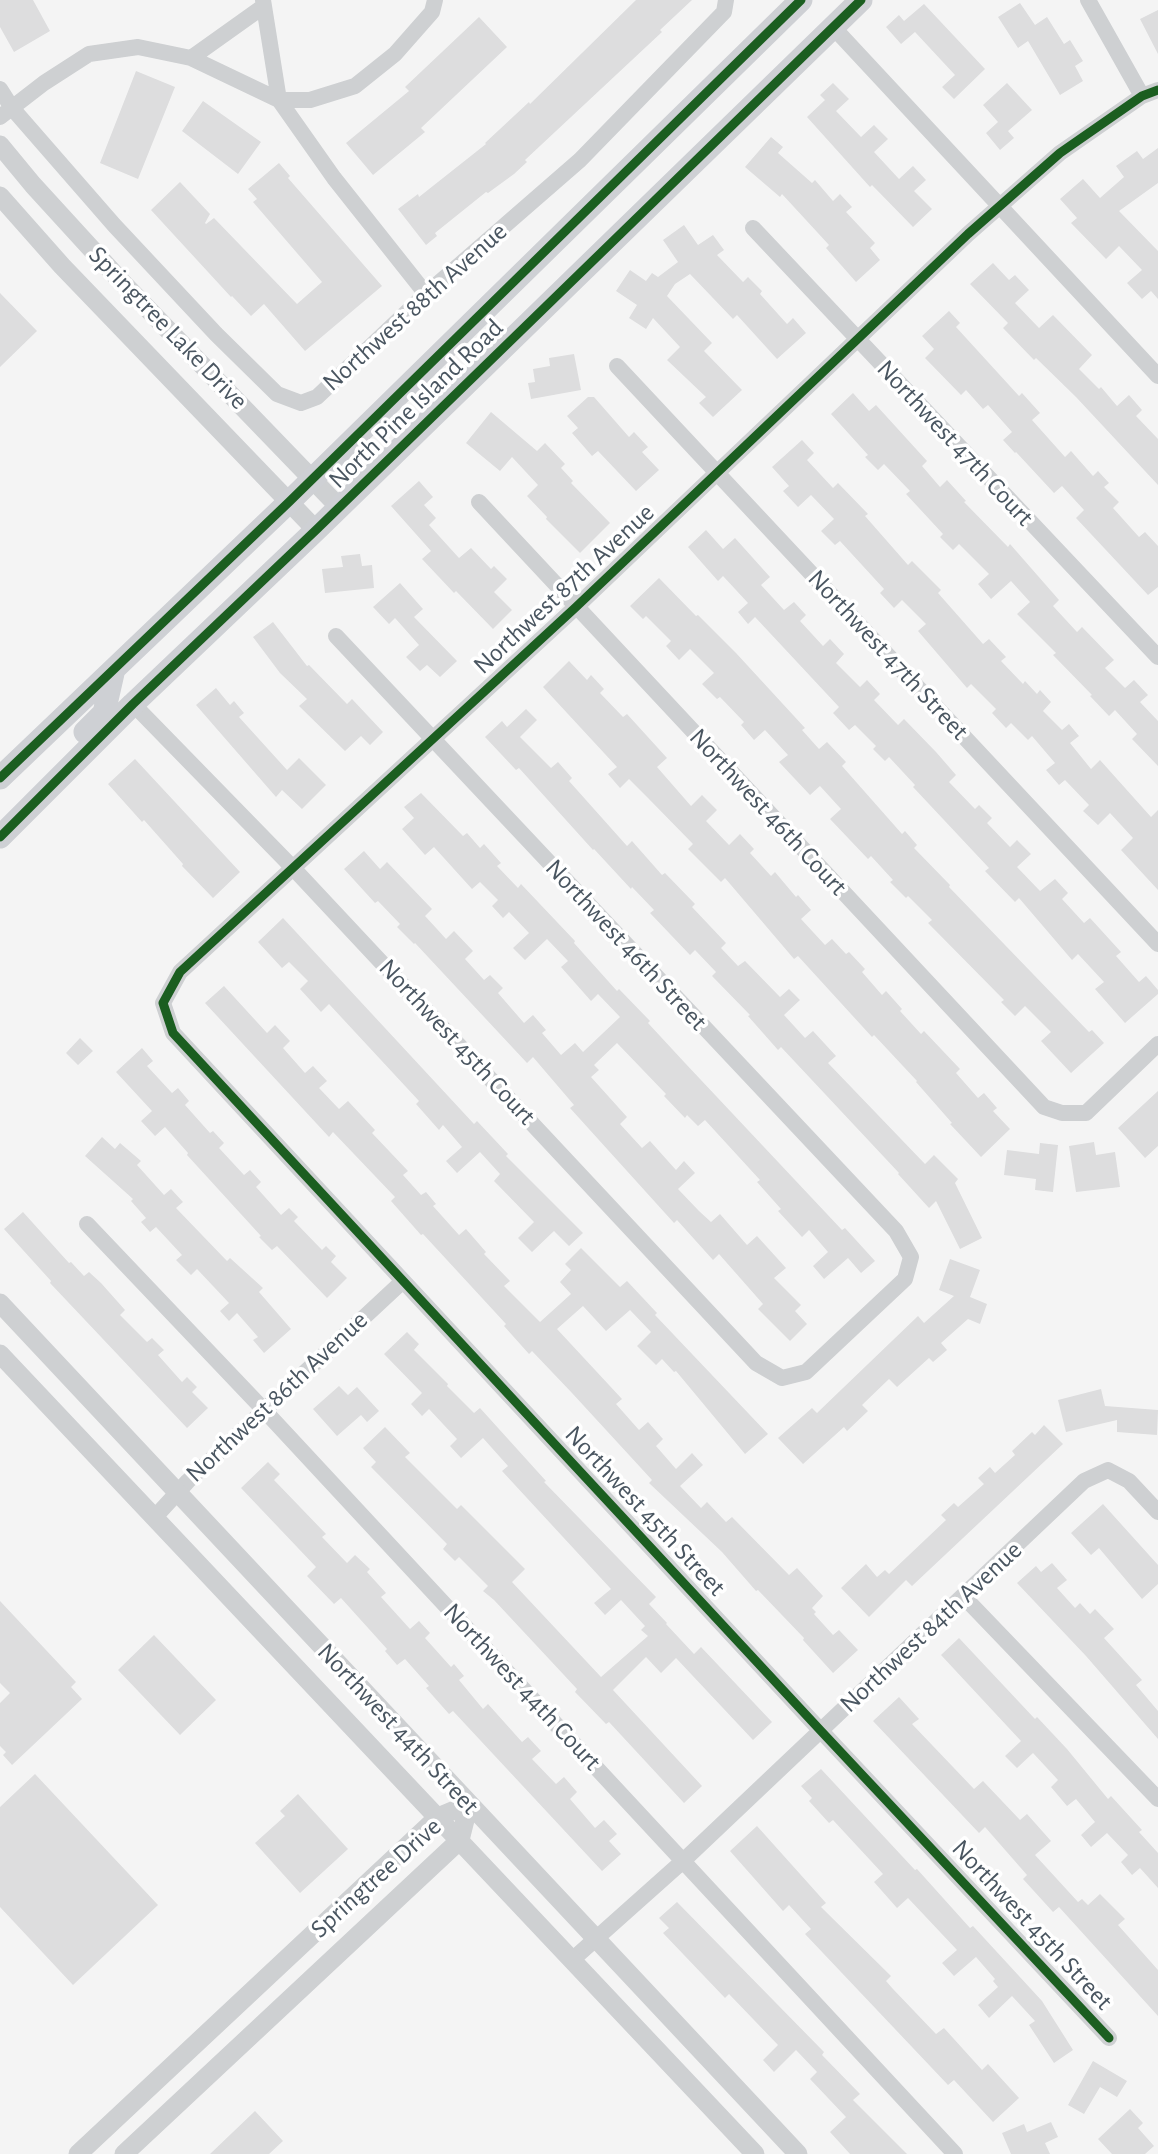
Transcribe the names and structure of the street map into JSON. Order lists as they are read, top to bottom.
{
  "streets": {
    "main road": ["North Pine Island Road"],
    "street": [
      "Northwest 88th Avenue",
      "Springtree Lake Drive",
      "Northwest 47th Court",
      "Northwest 87th Avenue",
      "Northwest 47th Street",
      "Northwest 46th Court",
      "Northwest 46th Street",
      "Northwest 45th Court",
      "Northwest 86th Avenue",
      "Northwest 45th Street",
      "Northwest 84th Avenue",
      "Northwest 44th Court",
      "Northwest 44th Street",
      "Springtree Drive"
    ]
  },
  "crossings": [
    ["Springtree Lake Drive", "North Pine Island Road"],
    ["North Pine Island Road", "Northwest 45th Court"],
    ["Northwest 47th Court", "Northwest 87th Avenue"],
    ["Northwest 87th Avenue", "Northwest 47th Street"],
    ["Northwest 87th Avenue", "Northwest 46th Court"],
    ["Northwest 87th Avenue", "Northwest 46th Street"],
    ["Northwest 87th Avenue", "Northwest 45th Court"],
    ["Northwest 87th Avenue", "Northwest 45th Street"],
    ["Northwest 46th Street", "Northwest 45th Court"],
    ["Northwest 86th Avenue", "Northwest 45th Street"],
    ["Northwest 86th Avenue", "Northwest 44th Court"],
    ["Northwest 86th Avenue", "Northwest 44th Street"],
    ["Northwest 45th Street", "Northwest 84th Avenue"],
    ["Northwest 84th Avenue", "Northwest 44th Court"],
    ["Northwest 84th Avenue", "Northwest 44th Street"],
    ["Northwest 44th Street", "Springtree Drive"]
  ]
}
